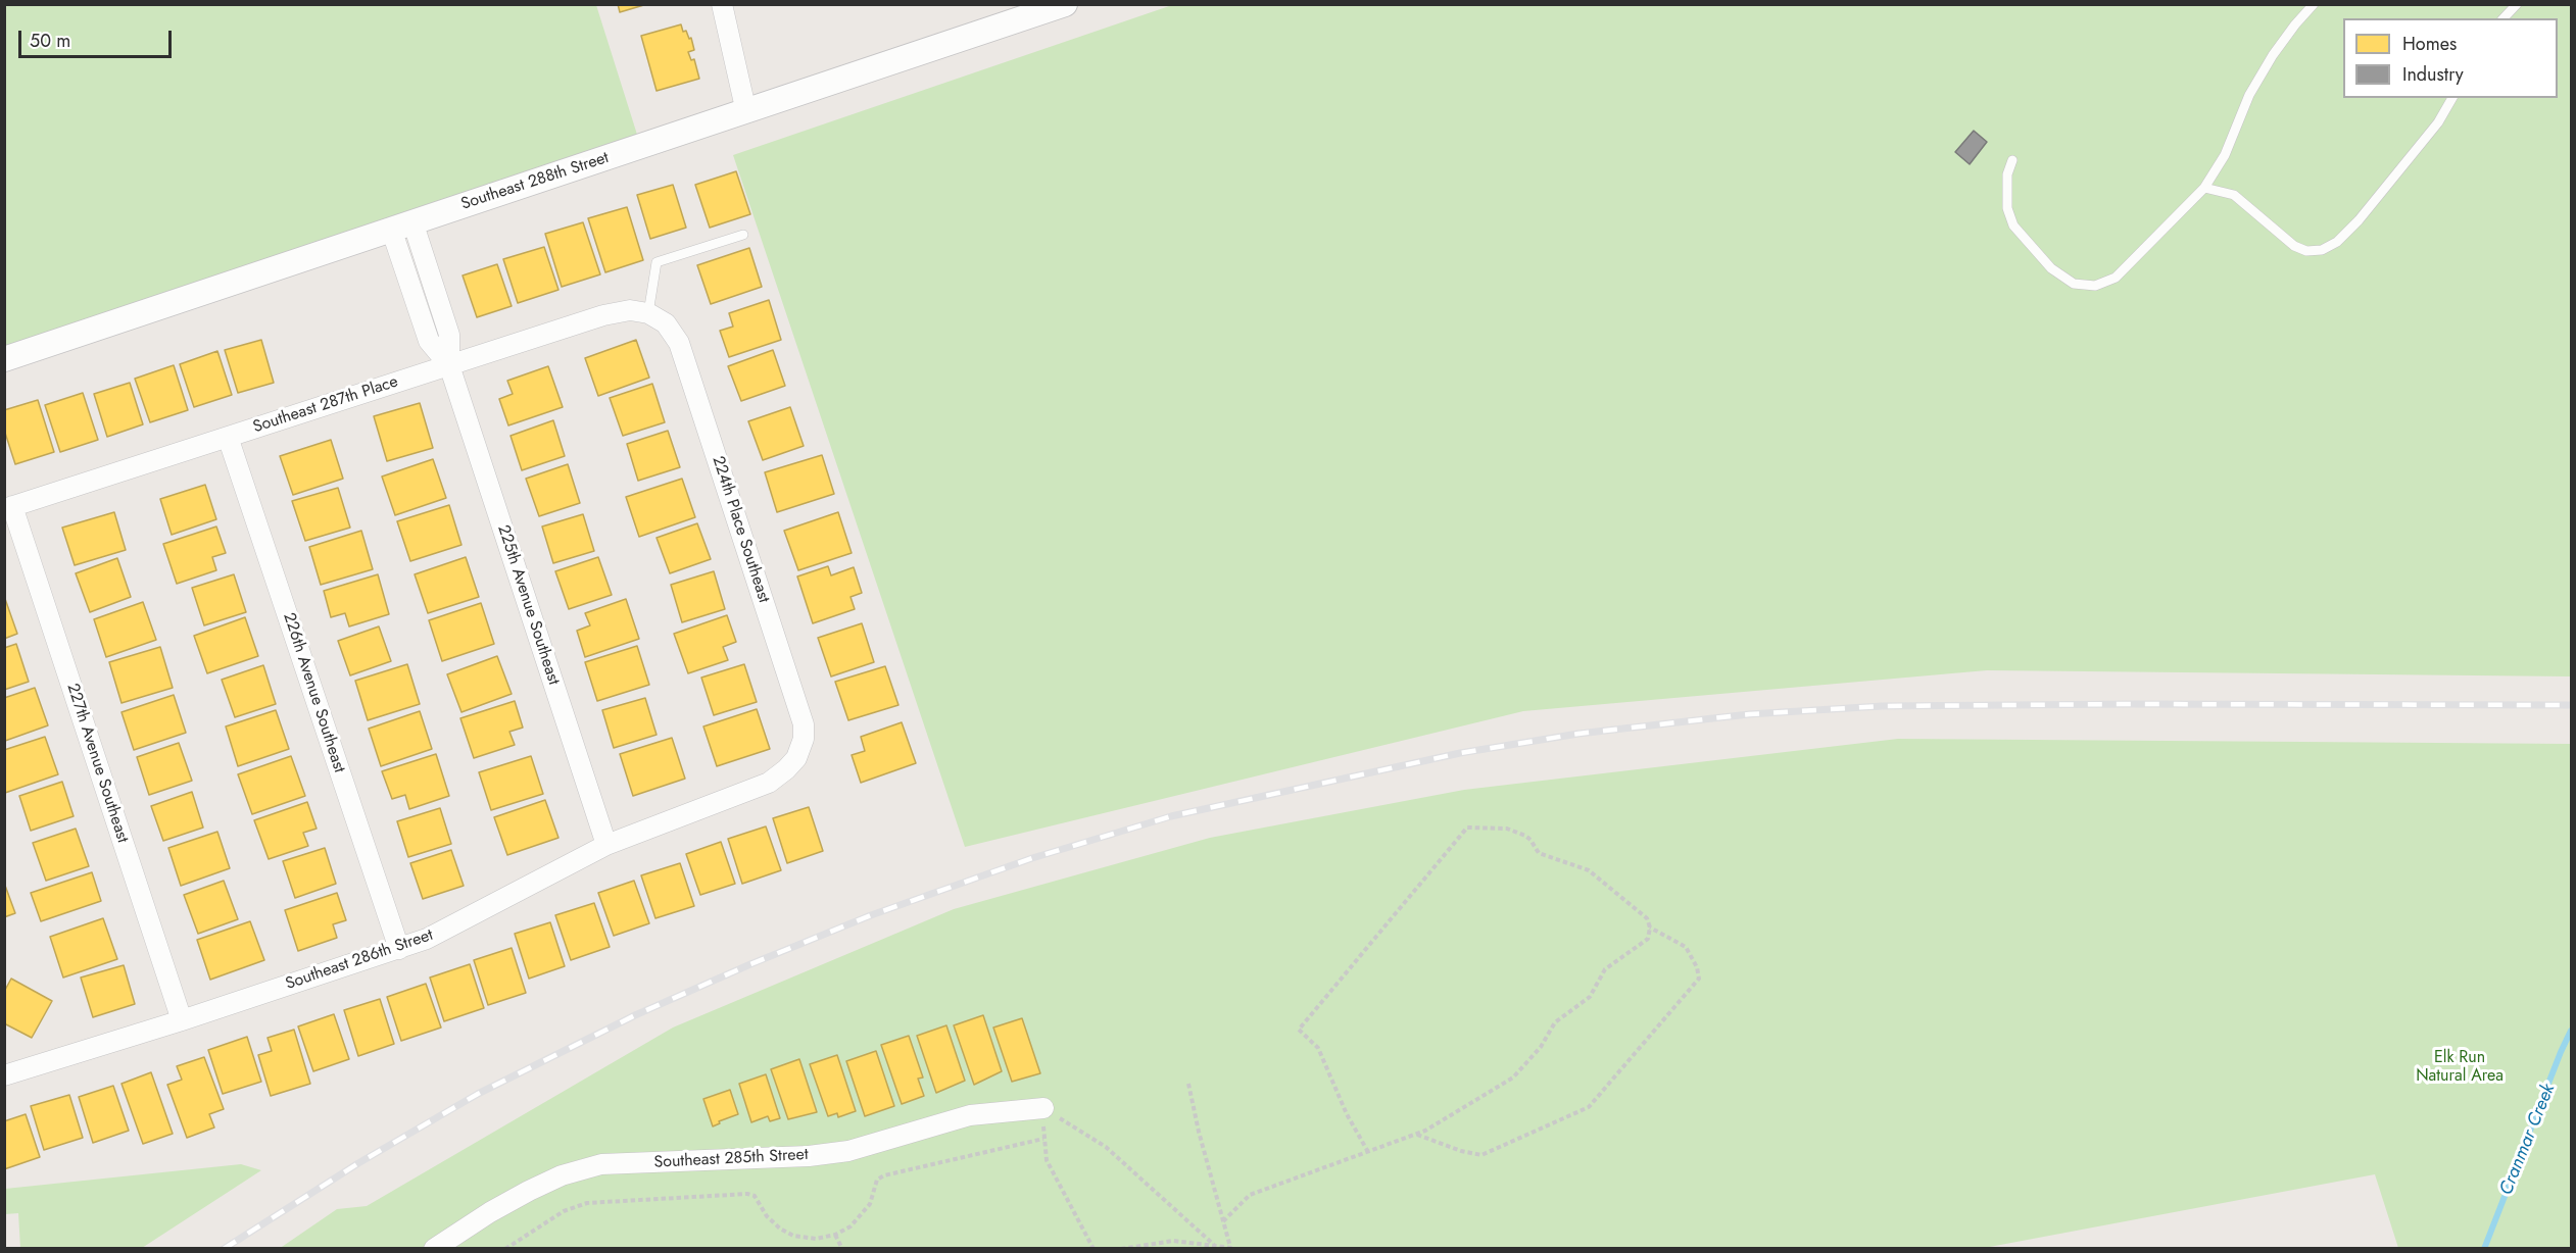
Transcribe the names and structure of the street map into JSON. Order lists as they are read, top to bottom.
{
  "streets": {
    "street": [
      "Southeast 288th Street",
      "Southeast 287th Place",
      "224th Place Southeast",
      "225th Avenue Southeast",
      "226th Avenue Southeast",
      "227th Avenue Southeast",
      "Southeast 286th Street",
      "Southeast 285th Street"
    ]
  },
  "crossings": [
    ["Southeast 288th Street", "225th Avenue Southeast"],
    ["Southeast 287th Place", "224th Place Southeast"],
    ["Southeast 287th Place", "225th Avenue Southeast"],
    ["Southeast 287th Place", "226th Avenue Southeast"],
    ["Southeast 287th Place", "227th Avenue Southeast"],
    ["224th Place Southeast", "Southeast 286th Street"],
    ["225th Avenue Southeast", "Southeast 286th Street"],
    ["226th Avenue Southeast", "Southeast 286th Street"],
    ["227th Avenue Southeast", "Southeast 286th Street"]
  ],
  "water": ["Cranmar Creek"],
  "parks": ["Elk Run Natural Area"],
  "legend": ["Homes", "Industry"],
  "scale_bar": "50 m"
}
